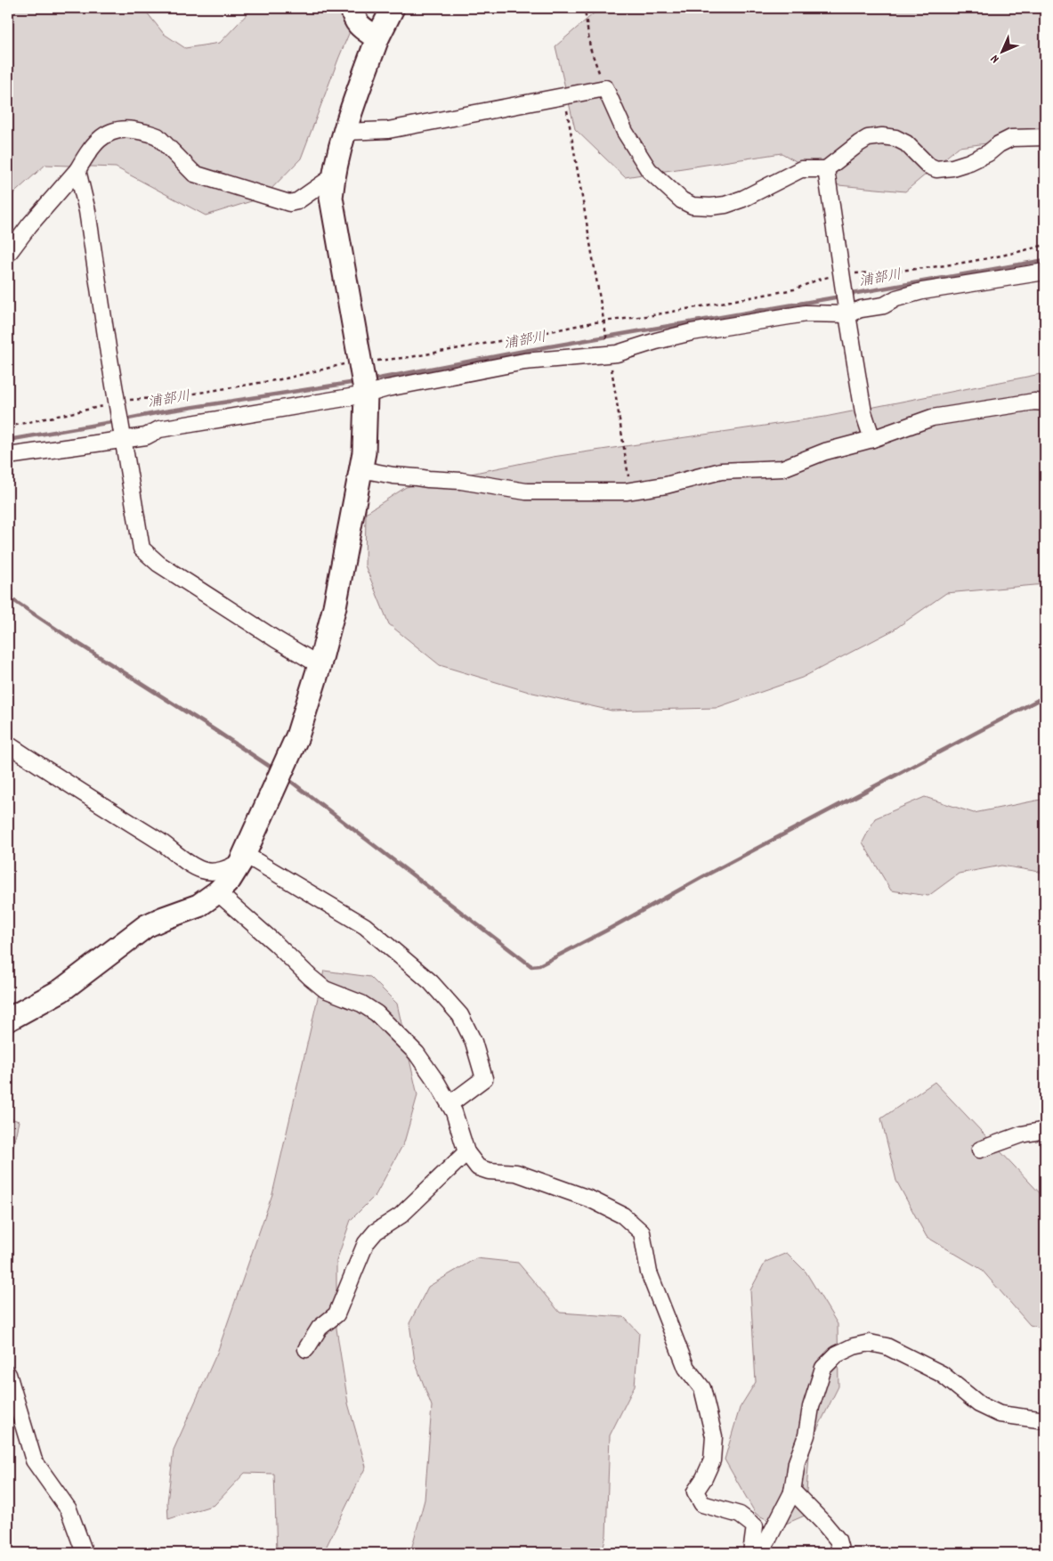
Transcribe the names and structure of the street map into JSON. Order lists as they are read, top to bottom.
{
  "water": ["浦部川"],
  "north": "bottom left"
}
